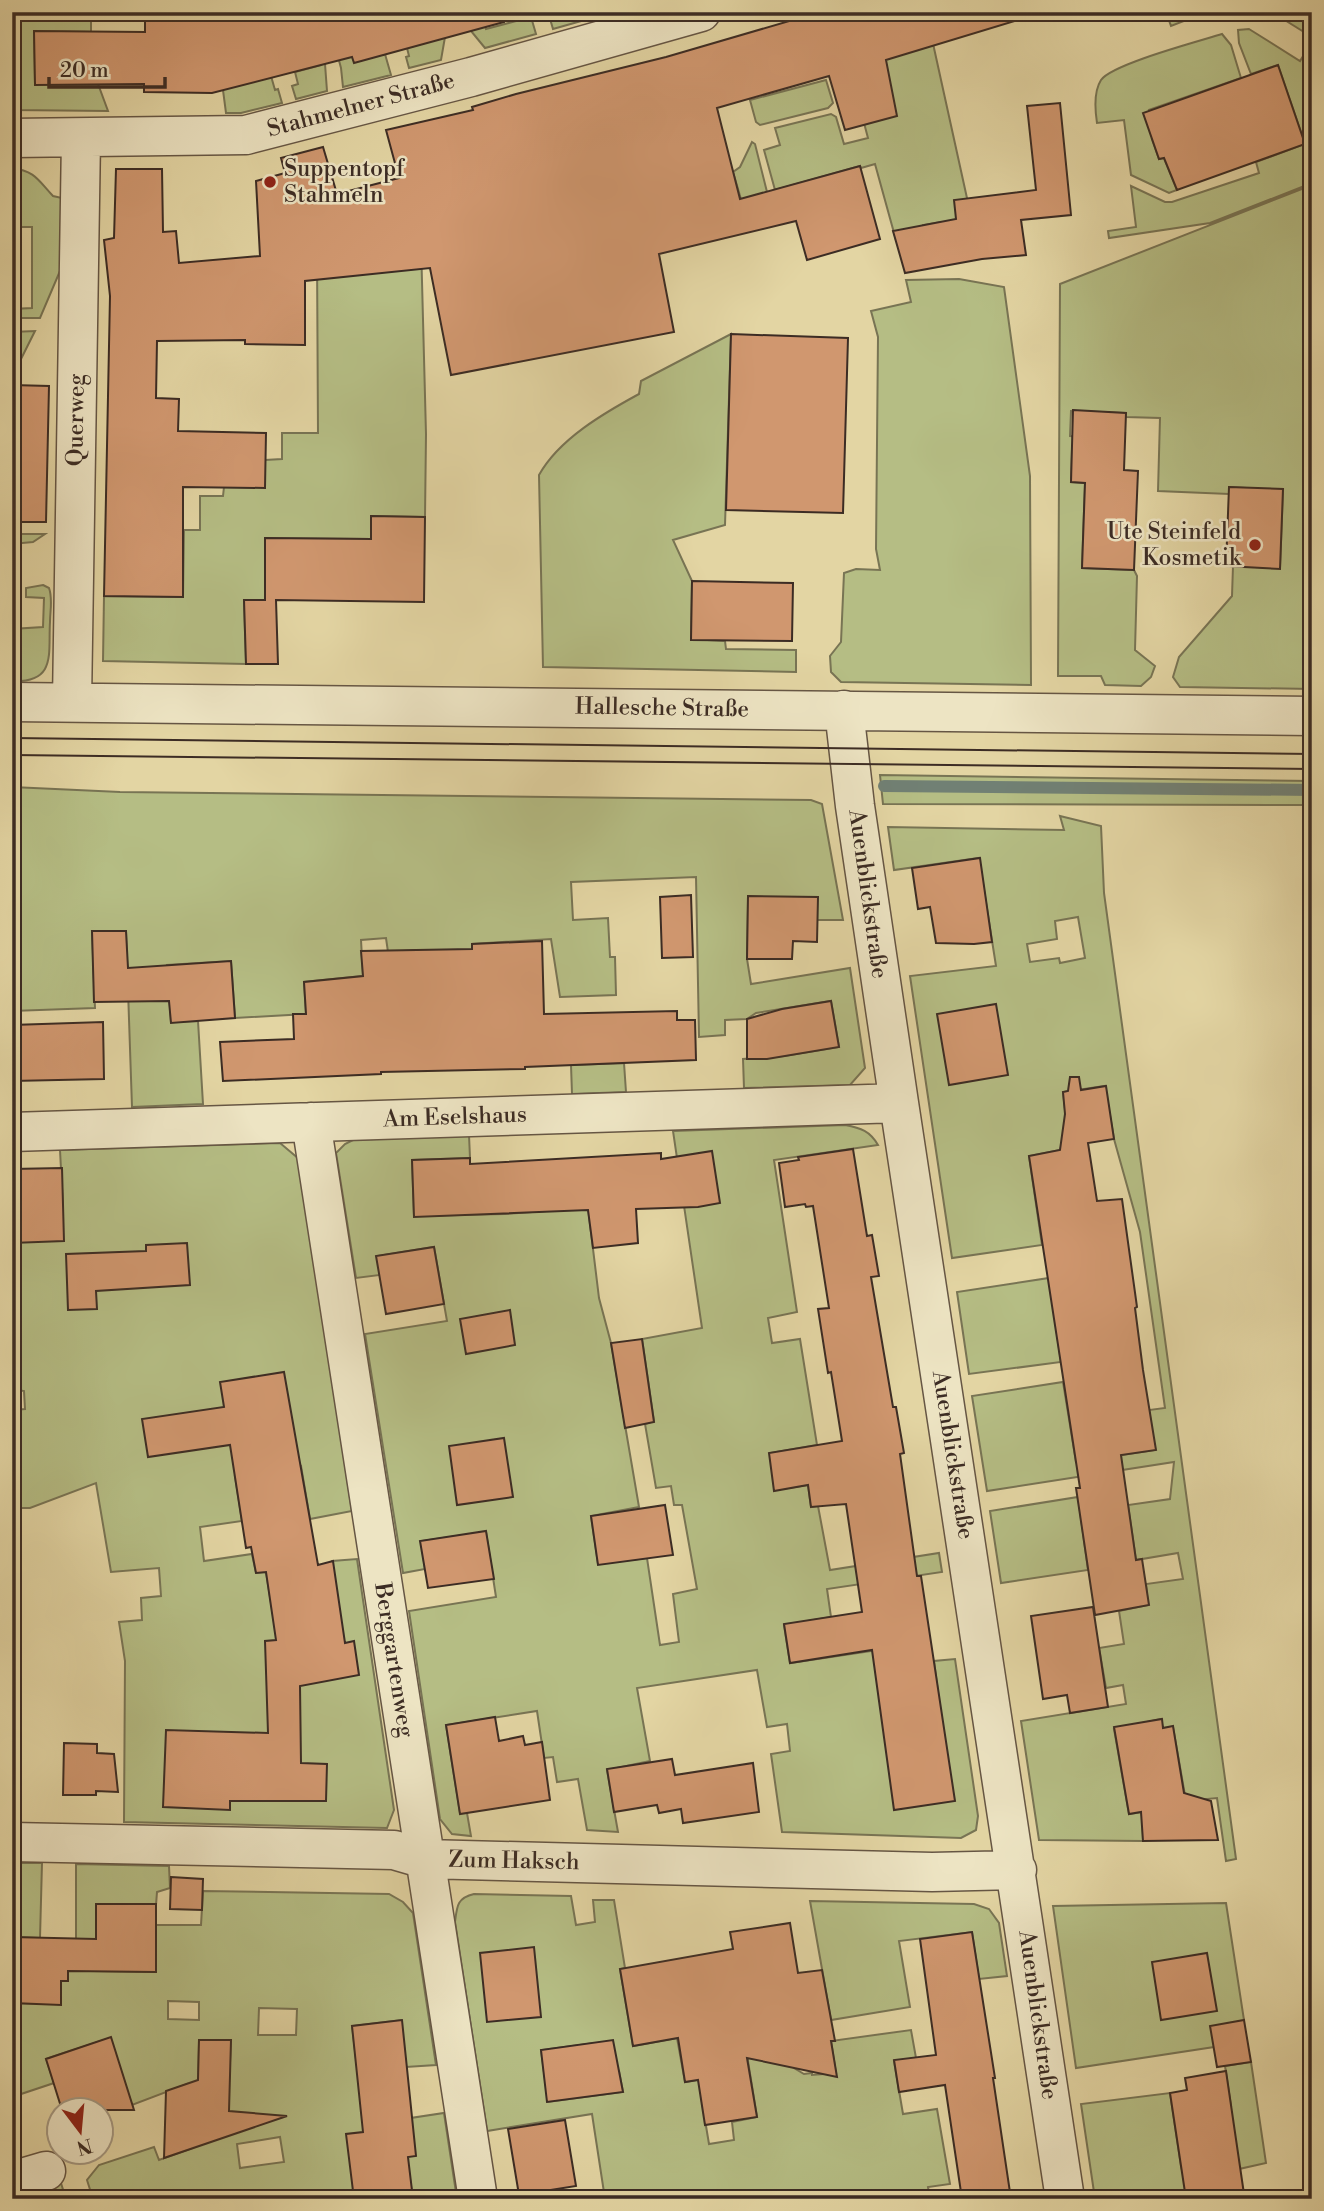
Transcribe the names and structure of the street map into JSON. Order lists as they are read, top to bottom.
{
  "streets": {
    "street": [
      "Stahmelner Straße",
      "Querweg",
      "Hallesche Straße",
      "Auenblickstraße",
      "Am Eselshaus",
      "Berggartenweg",
      "Zum Haksch"
    ]
  },
  "crossings": [
    ["Stahmelner Straße", "Querweg"],
    ["Querweg", "Hallesche Straße"],
    ["Hallesche Straße", "Auenblickstraße"],
    ["Auenblickstraße", "Am Eselshaus"],
    ["Auenblickstraße", "Zum Haksch"],
    ["Am Eselshaus", "Berggartenweg"],
    ["Berggartenweg", "Zum Haksch"]
  ],
  "places": ["Suppentopf Stahmeln", "Ute Steinfeld Kosmetik"],
  "scale_bar": "20 m",
  "north": "bottom"
}
